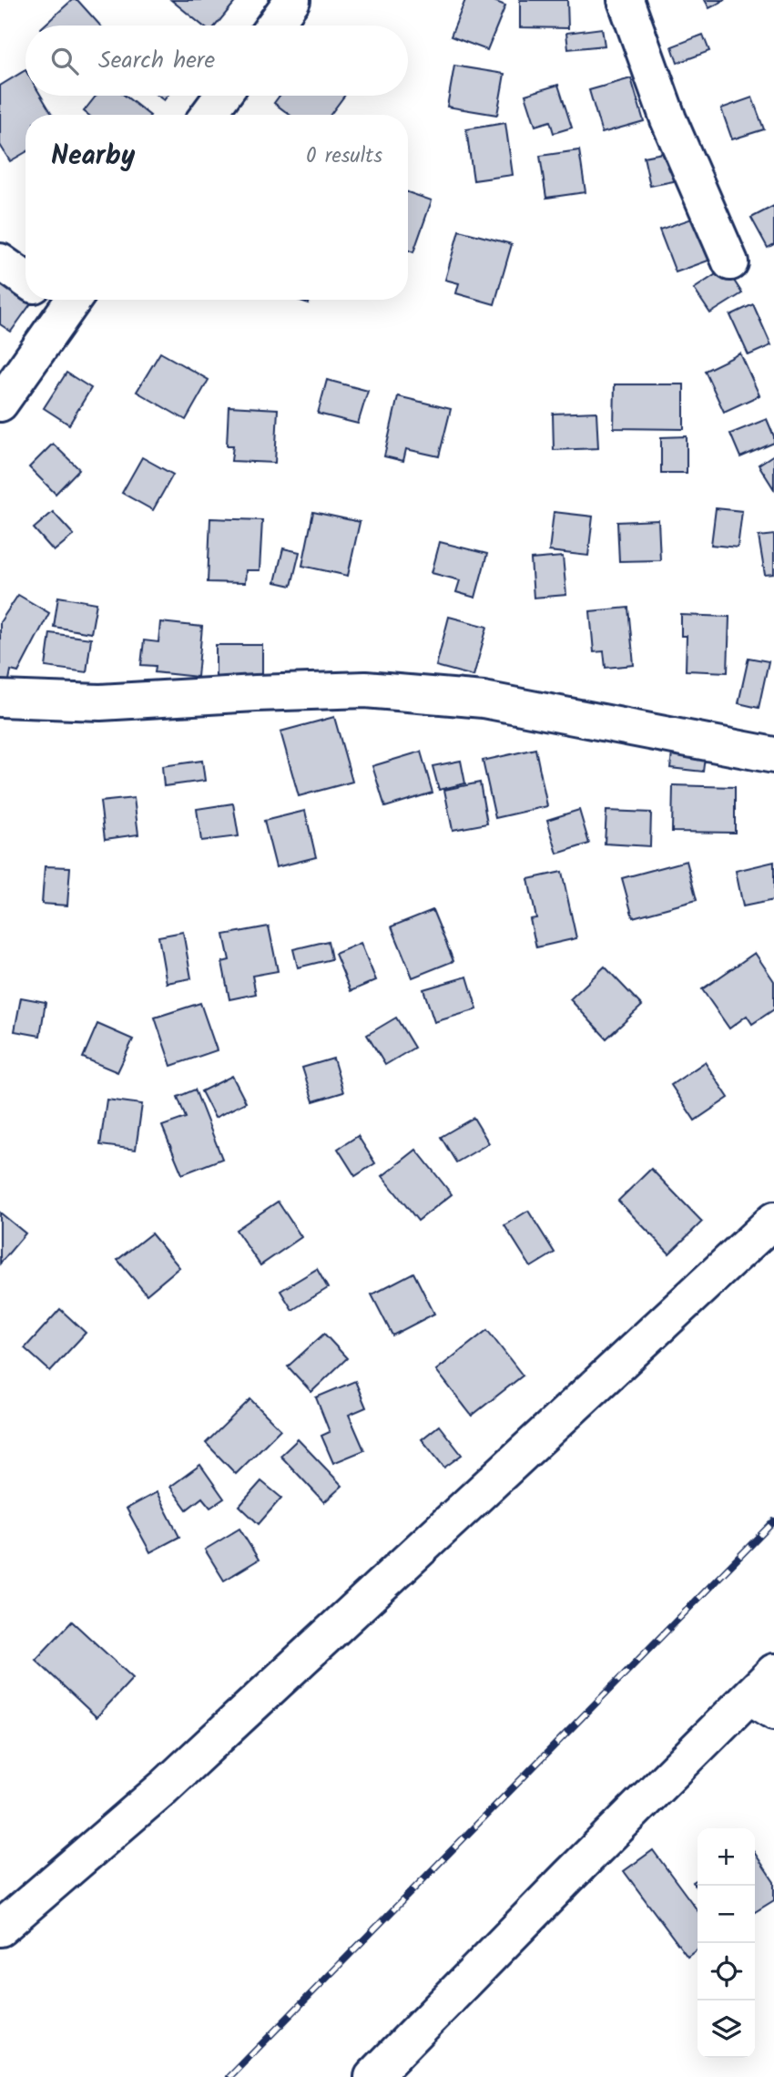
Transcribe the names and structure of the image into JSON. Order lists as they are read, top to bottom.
{
  "page": {
    "search": "Search here",
    "heading": ["Nearby", "0 results"],
    "map_buttons": ["+", "−"]
  }
}
